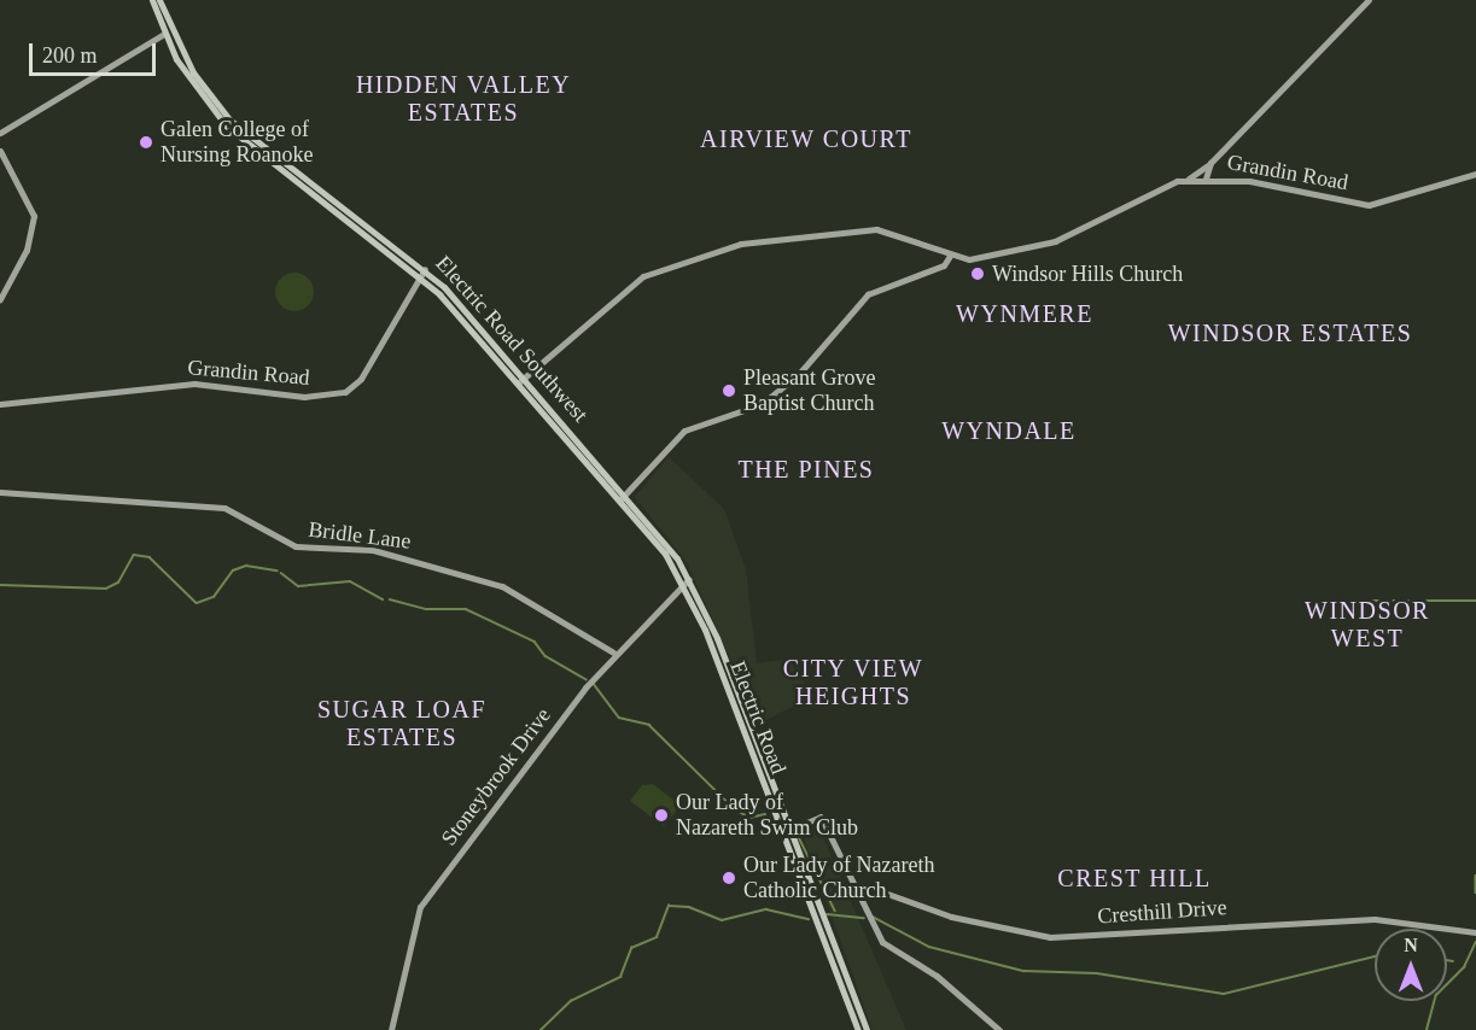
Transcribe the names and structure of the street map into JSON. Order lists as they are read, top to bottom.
{
  "streets": {
    "main road": ["Electric Road Southwest", "Electric Road"],
    "street": [
      "Grandin Road",
      "Bridle Lane",
      "Stoneybrook Drive",
      "Cresthill Drive"
    ]
  },
  "crossings": [
    ["Grandin Road", "Electric Road Southwest"],
    ["Electric Road Southwest", "Electric Road"],
    ["Bridle Lane", "Stoneybrook Drive"],
    ["Electric Road", "Stoneybrook Drive"]
  ],
  "districts": [
    "HIDDEN VALLEY ESTATES",
    "AIRVIEW COURT",
    "WYNMERE",
    "WINDSOR ESTATES",
    "WYNDALE",
    "THE PINES",
    "WINDSOR WEST",
    "CITY VIEW HEIGHTS",
    "SUGAR LOAF ESTATES",
    "CREST HILL"
  ],
  "places": [
    "Galen College of Nursing Roanoke",
    "Windsor Hills Church",
    "Pleasant Grove Baptist Church",
    "Our Lady of Nazareth Swim Club",
    "Our Lady of Nazareth Catholic Church"
  ],
  "scale_bar": "200 m",
  "north": "top"
}
